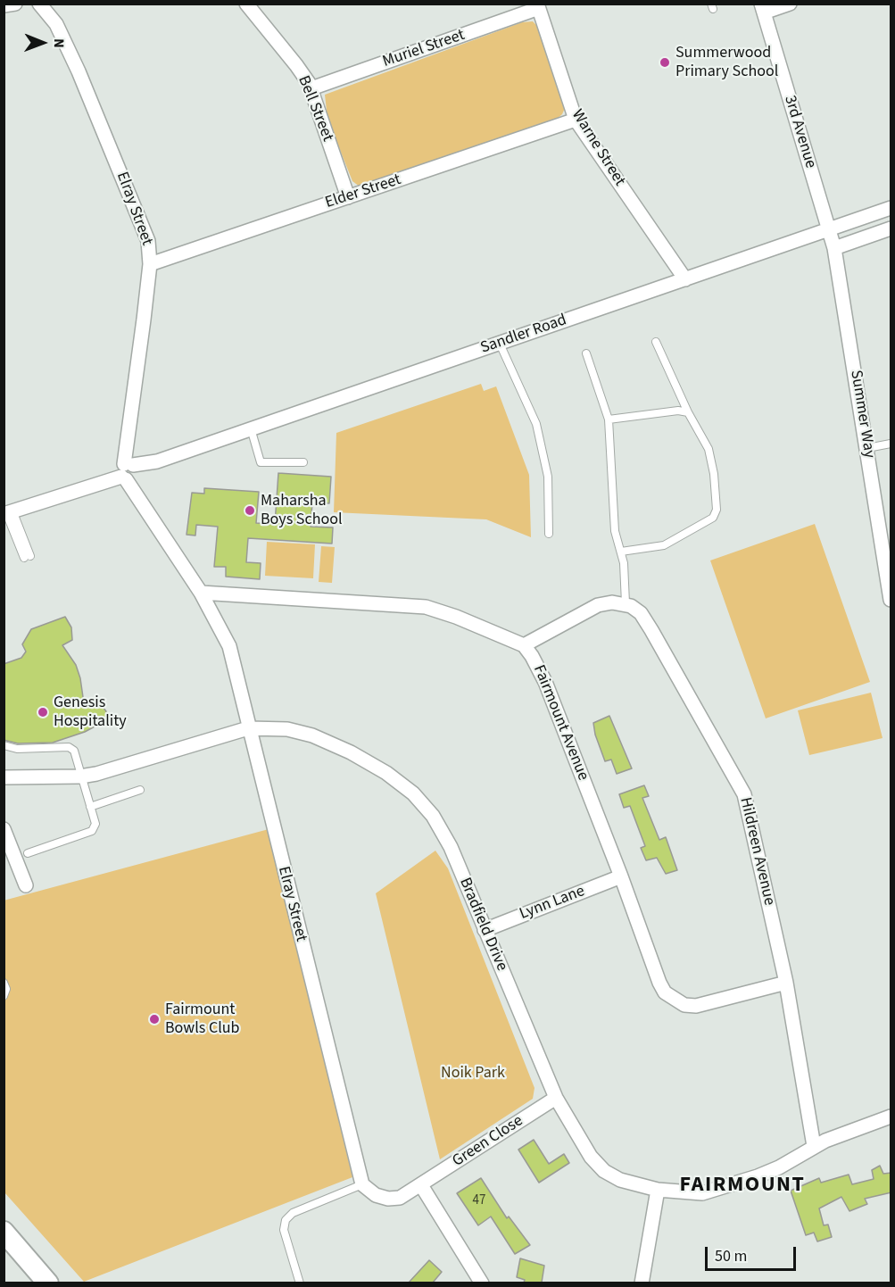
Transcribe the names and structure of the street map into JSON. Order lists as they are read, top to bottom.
{
  "streets": {
    "street": [
      "Muriel Street",
      "Bell Street",
      "3rd Avenue",
      "Warne Street",
      "Elder Street",
      "Elray Street",
      "Sandler Road",
      "Summer Way",
      "Fairmount Avenue",
      "Hildreen Avenue",
      "Lynn Lane",
      "Bradfield Drive",
      "Green Close"
    ]
  },
  "crossings": [
    ["Muriel Street", "Bell Street"],
    ["Muriel Street", "Warne Street"],
    ["Bell Street", "Elder Street"],
    ["3rd Avenue", "Sandler Road"],
    ["3rd Avenue", "Summer Way"],
    ["Warne Street", "Elder Street"],
    ["Warne Street", "Sandler Road"],
    ["Elder Street", "Elray Street"],
    ["Elray Street", "Sandler Road"],
    ["Elray Street", "Fairmount Avenue"],
    ["Elray Street", "Bradfield Drive"],
    ["Elray Street", "Green Close"],
    ["Sandler Road", "Summer Way"],
    ["Fairmount Avenue", "Hildreen Avenue"],
    ["Fairmount Avenue", "Lynn Lane"],
    ["Hildreen Avenue", "Bradfield Drive"],
    ["Lynn Lane", "Bradfield Drive"],
    ["Bradfield Drive", "Green Close"]
  ],
  "districts": ["FAIRMOUNT"],
  "parks": ["Noik Park"],
  "places": [
    "Summerwood Primary School",
    "Maharsha Boys School",
    "Genesis Hospitality",
    "Fairmount Bowls Club"
  ],
  "house_numbers": ["47"],
  "scale_bar": "50 m",
  "north": "right"
}
